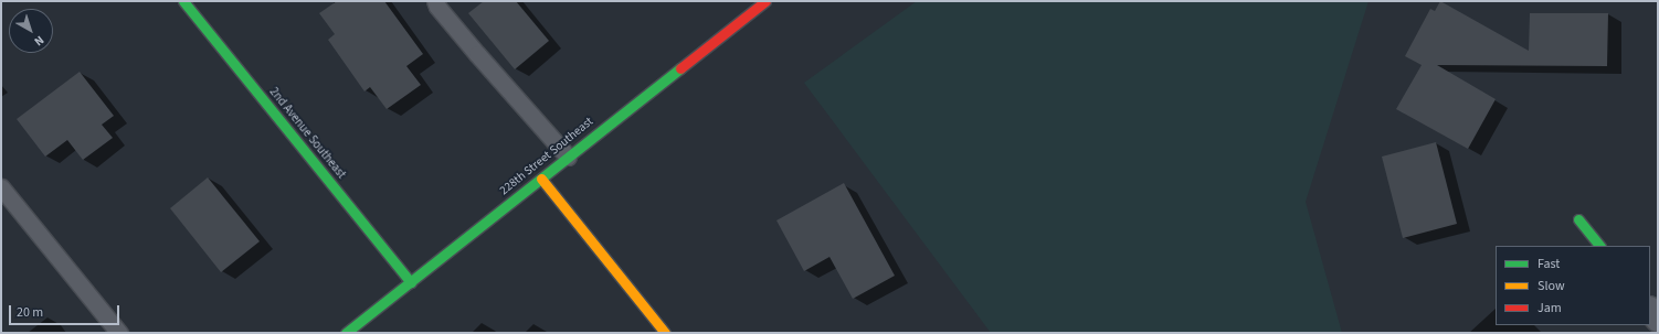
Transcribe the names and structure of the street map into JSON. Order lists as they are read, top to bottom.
{
  "streets": {
    "street": ["2nd Avenue Southeast", "228th Street Southeast"]
  },
  "crossings": [
    ["2nd Avenue Southeast", "228th Street Southeast"]
  ],
  "legend": ["Fast", "Slow", "Jam"],
  "scale_bar": "20 m",
  "north": "bottom right"
}
